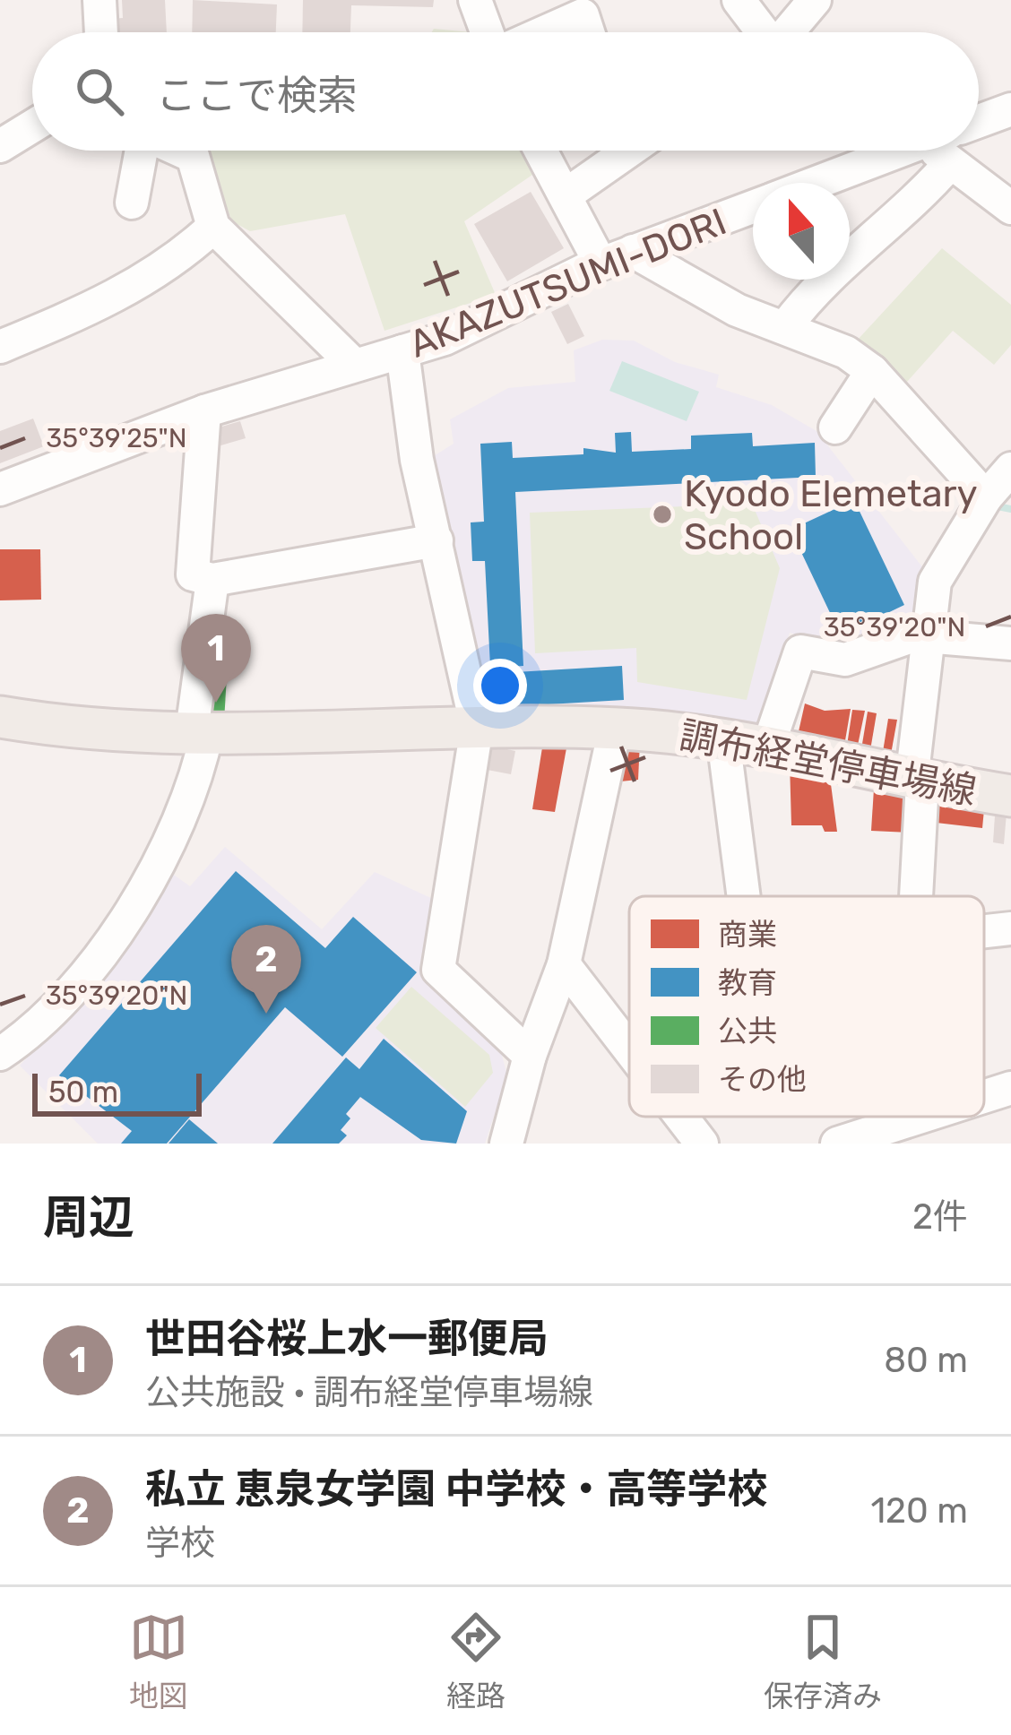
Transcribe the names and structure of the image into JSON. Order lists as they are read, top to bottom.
{
  "streets": {
    "main road": ["調布経堂停車場線"],
    "street": ["AKAZUTSUMI-DORI"]
  },
  "places": ["Kyodo Elemetary School"],
  "legend": [
    "商業",
    "教育",
    "公共",
    "その他"
  ],
  "scale_bar": "50 m",
  "north": "top",
  "page": {
    "search": "ここで検索",
    "pins": ["1", "2"],
    "scale": "50 m",
    "heading": ["周辺", "2件"],
    "list": [
      {
        "mark": "1",
        "name": "世田谷桜上水一郵便局",
        "note": "公共施設 · 調布経堂停車場線",
        "value": "80 m"
      },
      {
        "mark": "2",
        "name": "私立 恵泉女学園 中学校・高等学校",
        "note": "学校",
        "value": "120 m"
      }
    ],
    "nav": ["地図", "経路", "保存済み"]
  },
  "coordinates": ["35°39'25\"N", "35°39'20\"N"]
}
